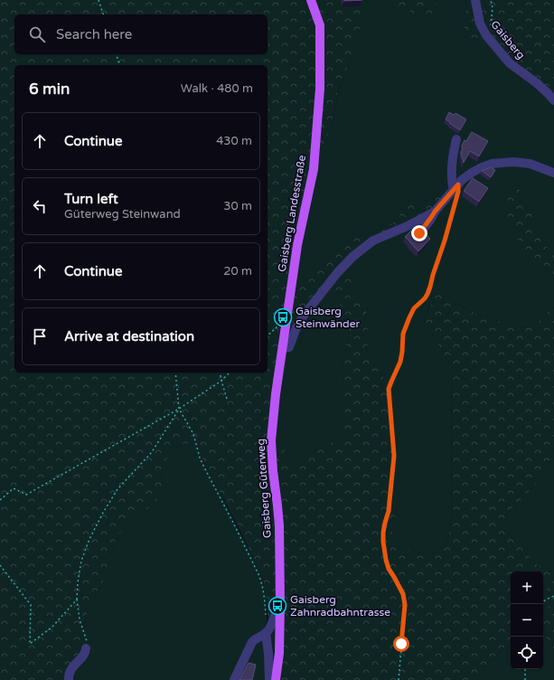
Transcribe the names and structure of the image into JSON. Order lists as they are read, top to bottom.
{
  "streets": {
    "main road": ["Gaisberg Landesstraße", "Gaisberg Güterweg"],
    "street": ["Gaisberg"]
  },
  "crossings": [
    ["Gaisberg Landesstraße", "Gaisberg Güterweg"]
  ],
  "places": {
    "bus stop": ["Gaisberg Steinwänder", "Gaisberg Zahnradbahntrasse"]
  },
  "page": {
    "search": "Search here",
    "heading": ["6 min", "Walk · 480 m"],
    "list": [
      ["Continue", "430 m"],
      ["Turn left", "Güterweg Steinwand", "30 m"],
      ["Continue", "20 m"],
      "Arrive at destination"
    ],
    "map_buttons": ["+", "−"]
  }
}
